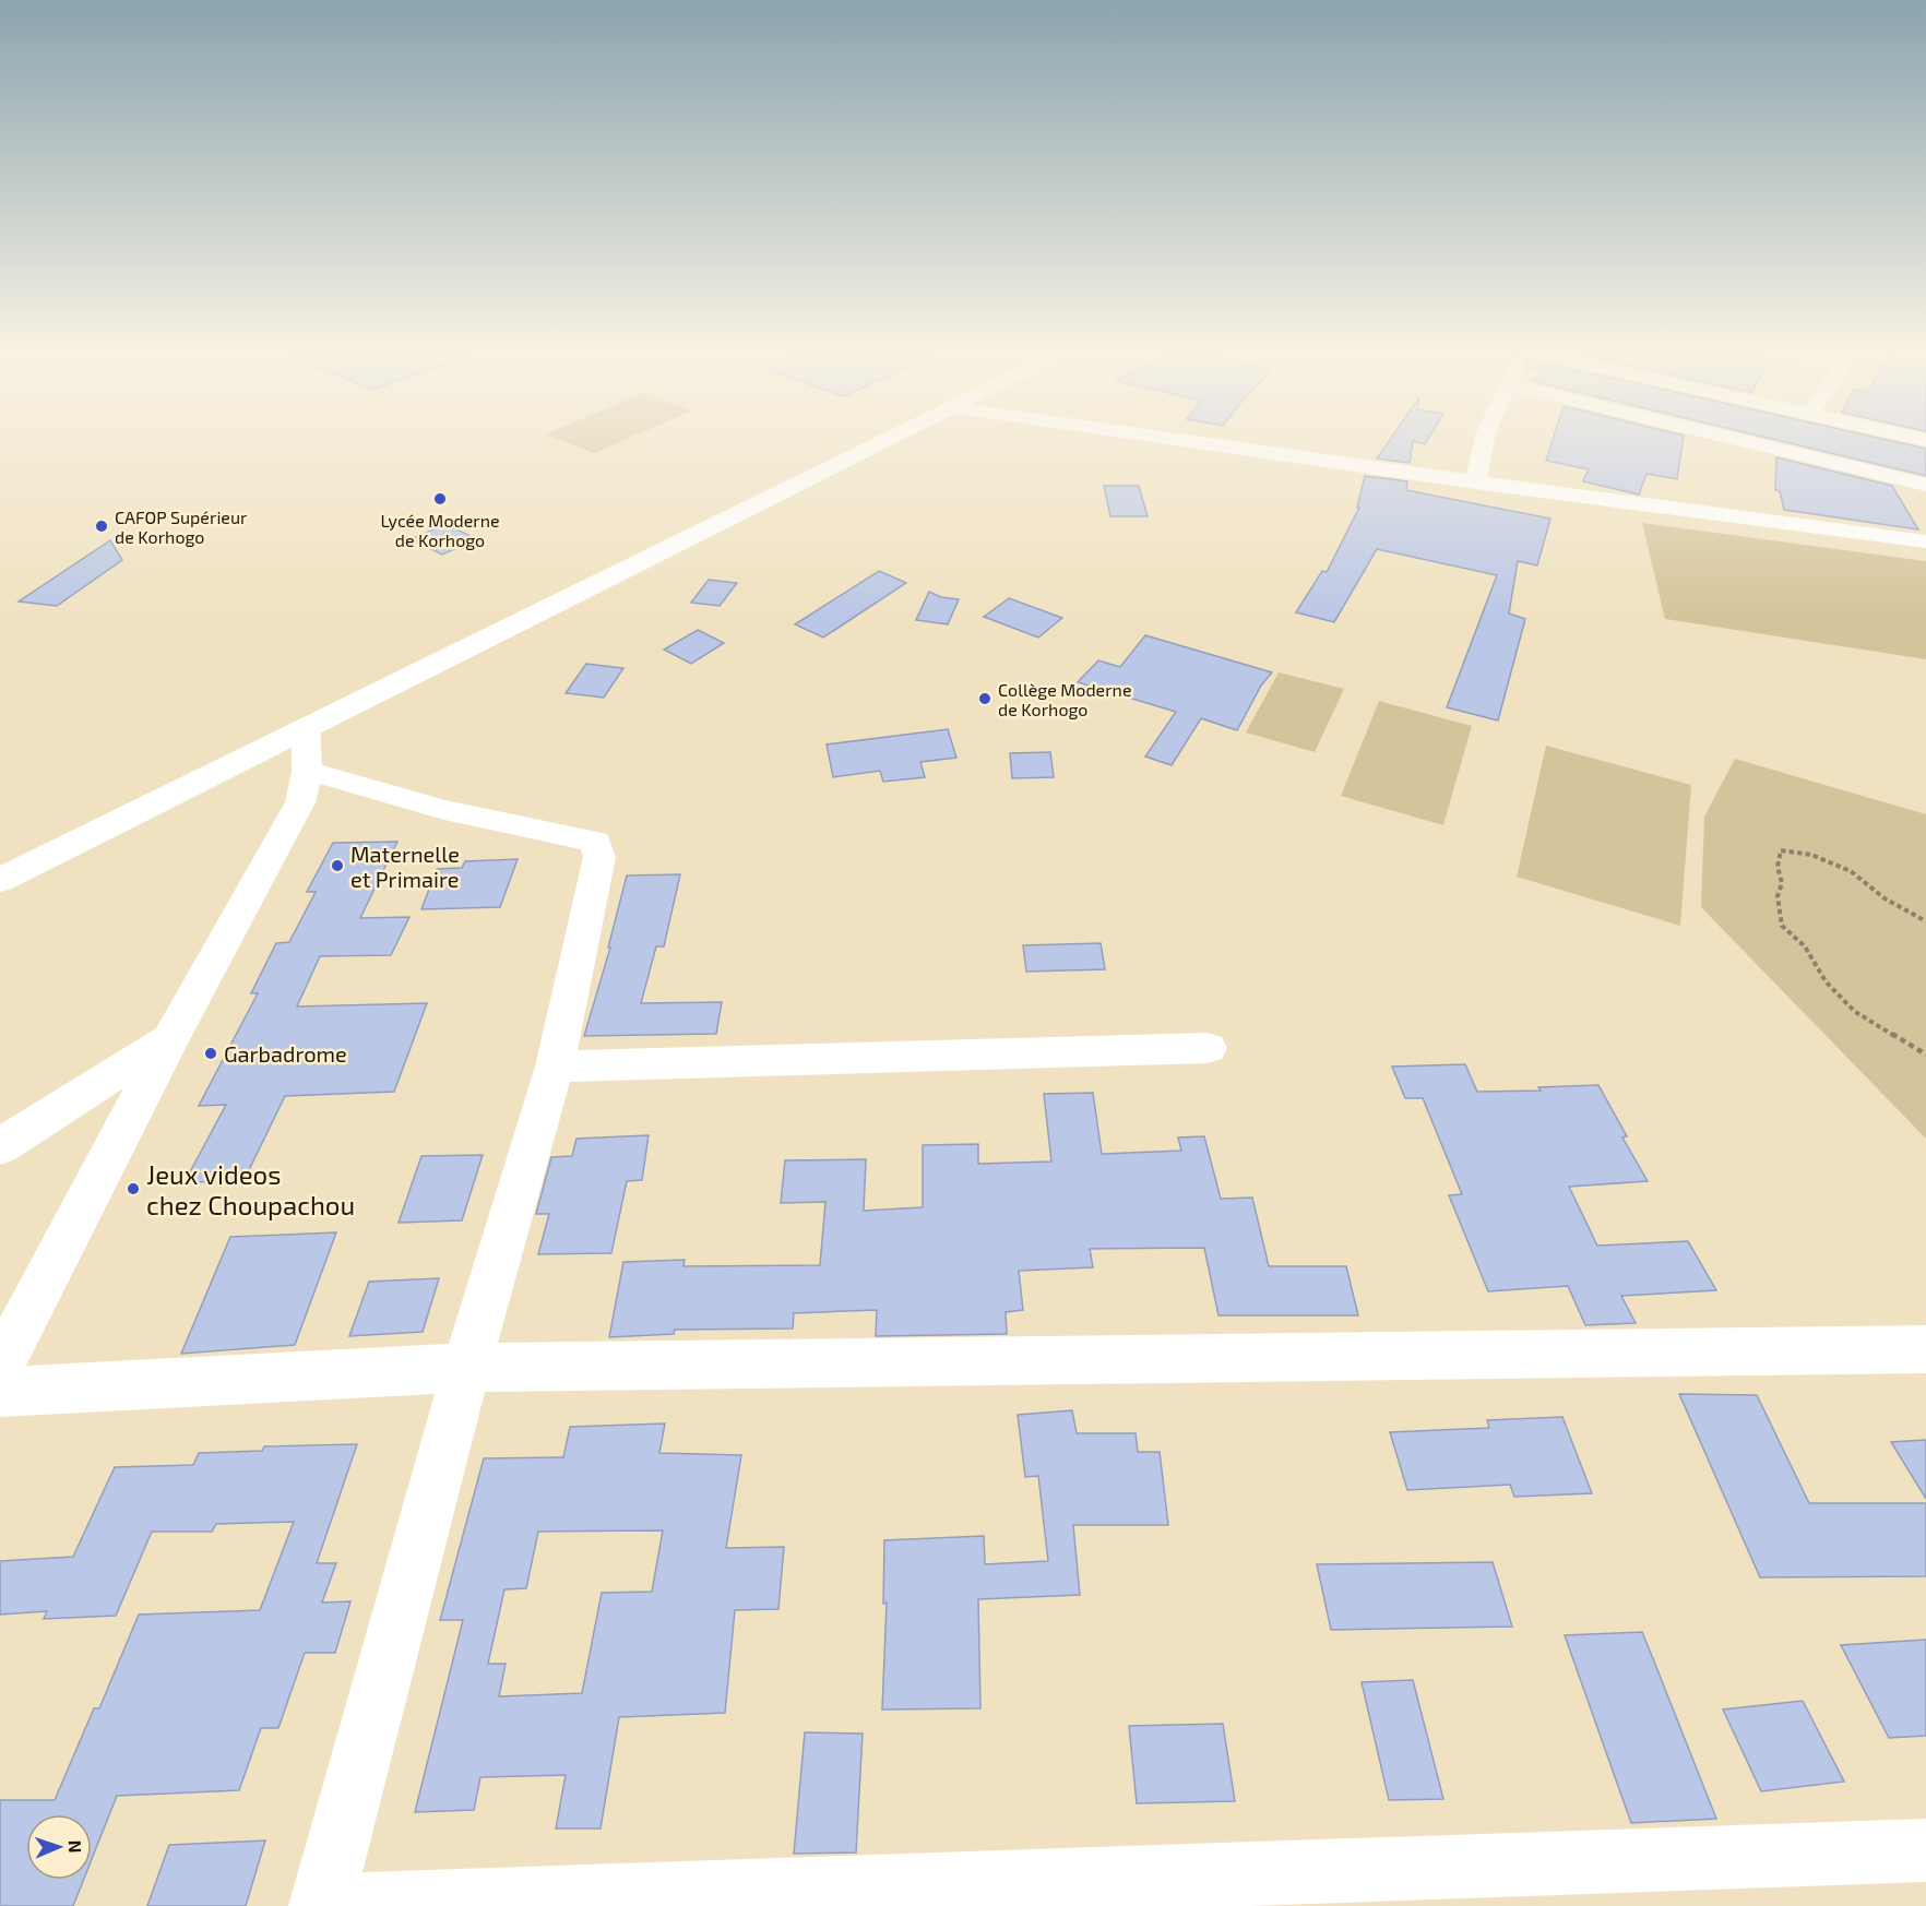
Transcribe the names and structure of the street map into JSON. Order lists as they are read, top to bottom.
{
  "places": [
    "Lycée Moderne de Korhogo",
    "CAFOP Supérieur de Korhogo",
    "Collège Moderne de Korhogo",
    "Maternelle et Primaire",
    "Garbadrome",
    "Jeux videos chez Choupachou"
  ],
  "north": "right"
}
